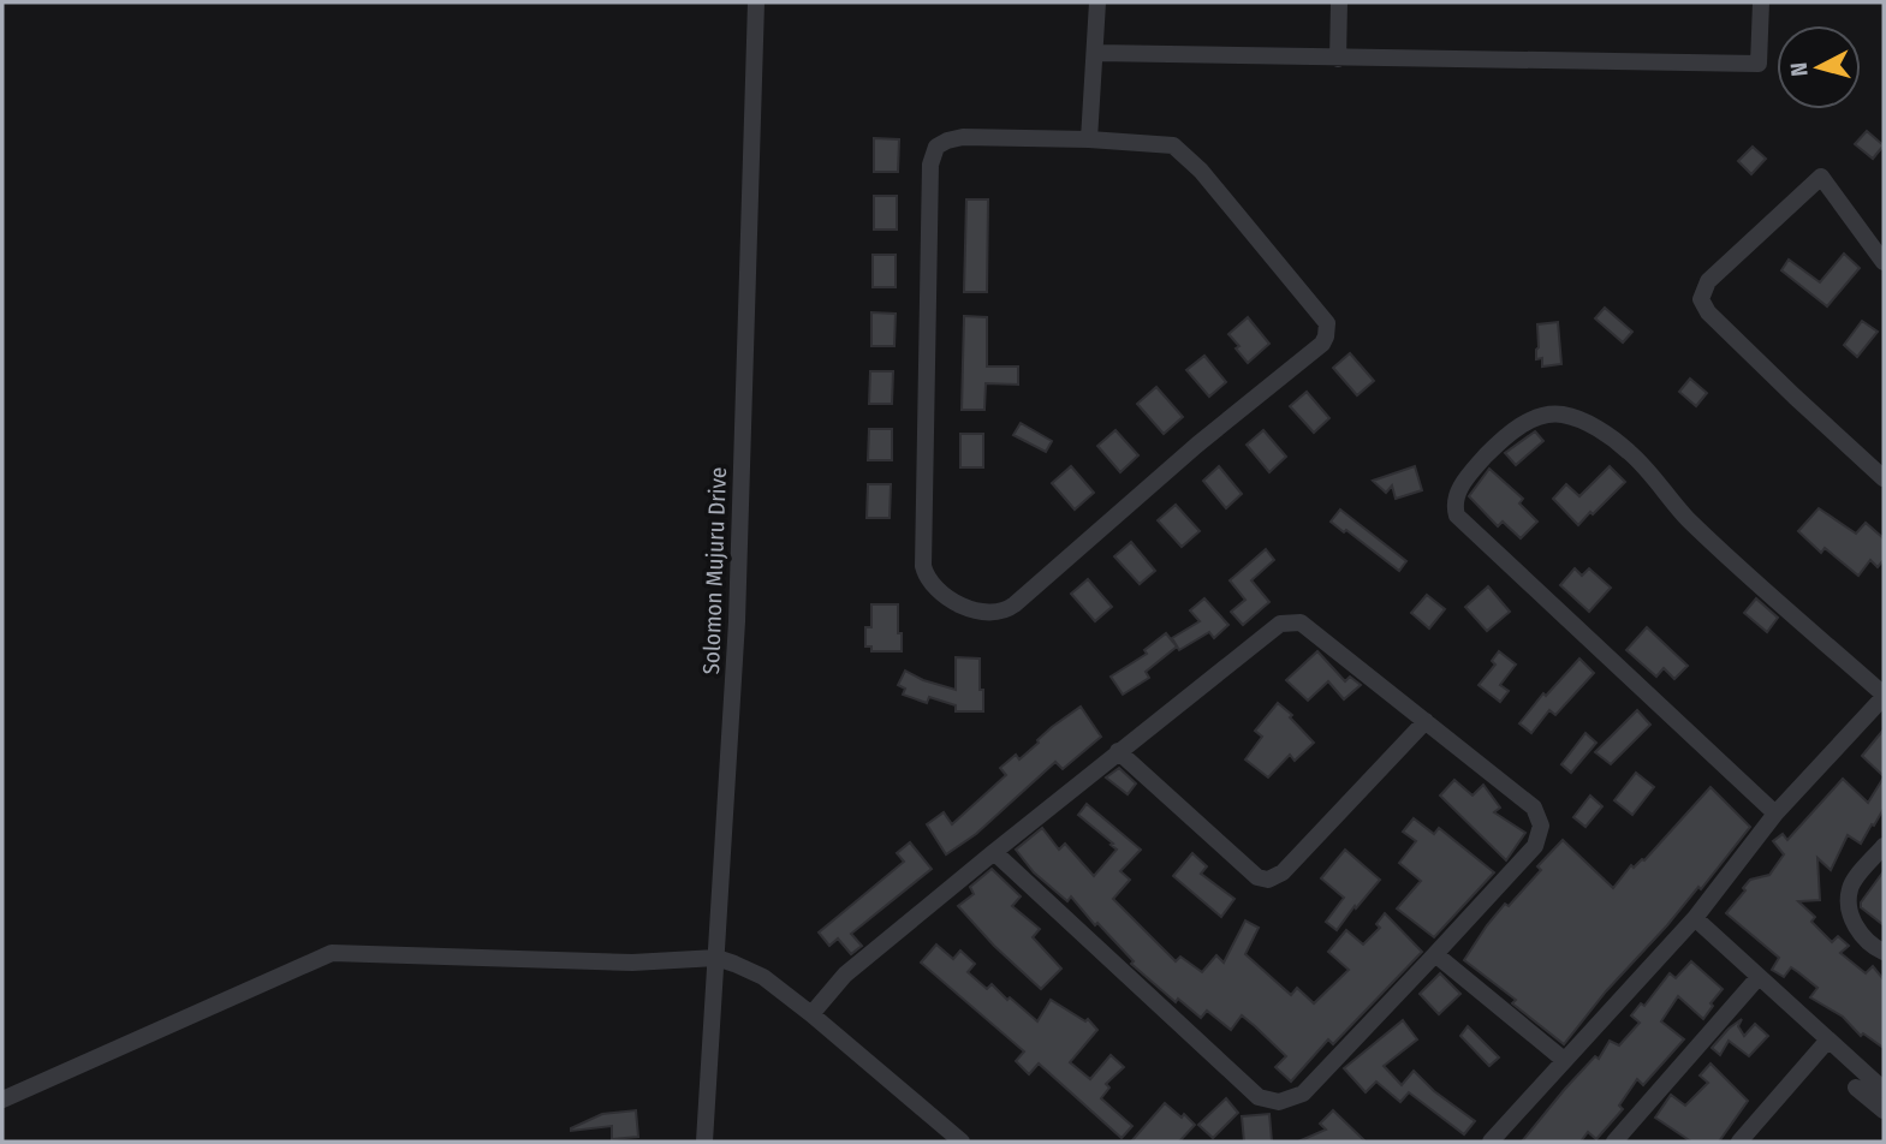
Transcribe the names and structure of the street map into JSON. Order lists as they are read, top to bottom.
{
  "streets": {
    "street": ["Solomon Mujuru Drive"]
  },
  "north": "left"
}
